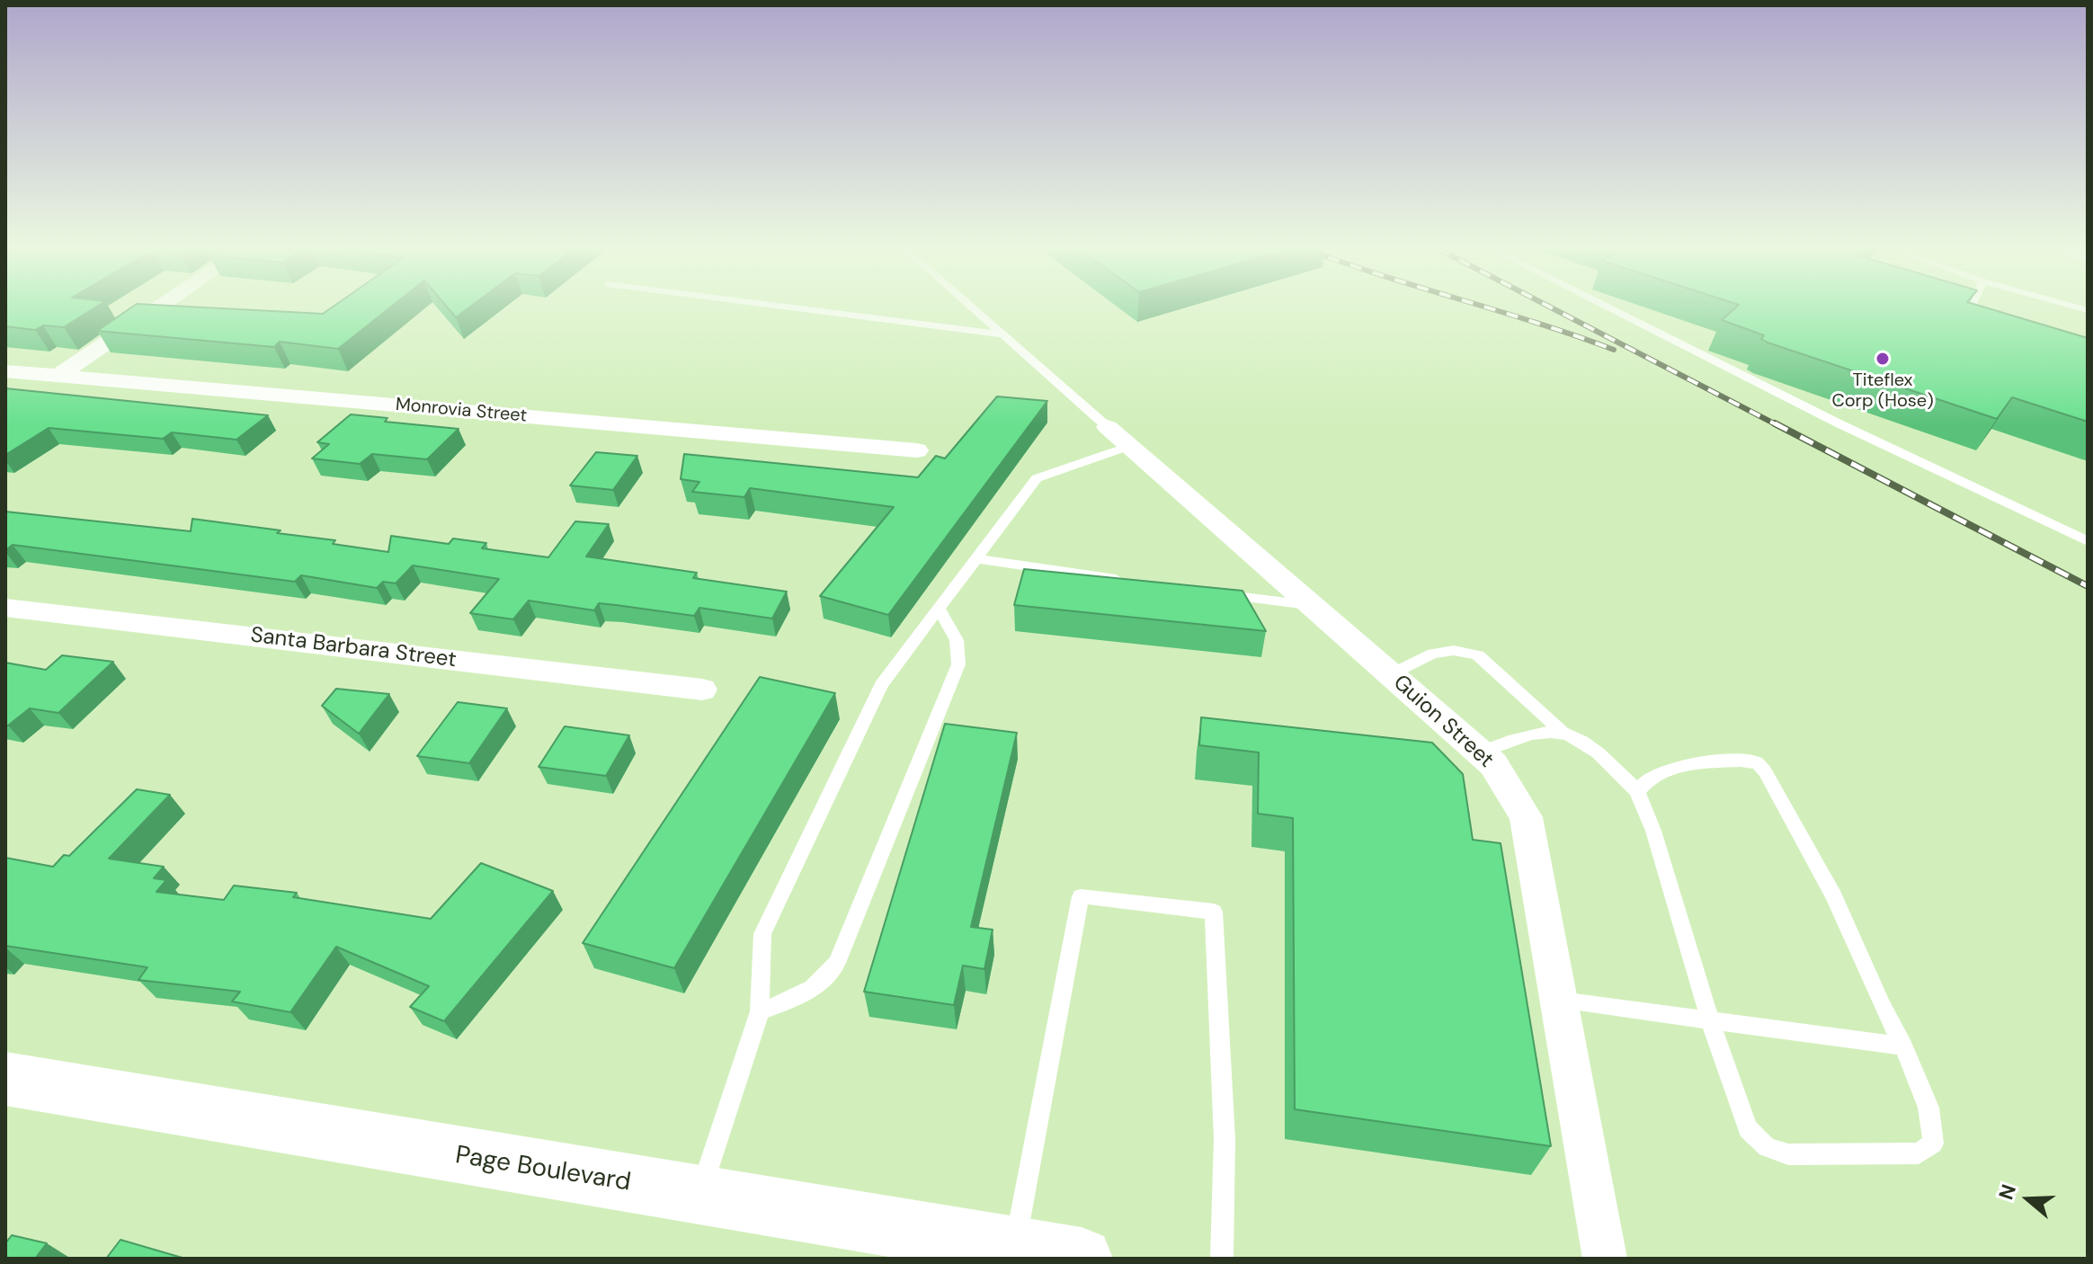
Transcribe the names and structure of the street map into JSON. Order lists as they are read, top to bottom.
{
  "streets": {
    "main road": ["Page Boulevard"],
    "street": ["Monrovia Street", "Santa Barbara Street", "Guion Street"]
  },
  "places": ["Titeflex Corp (Hose)"],
  "north": "left"
}
